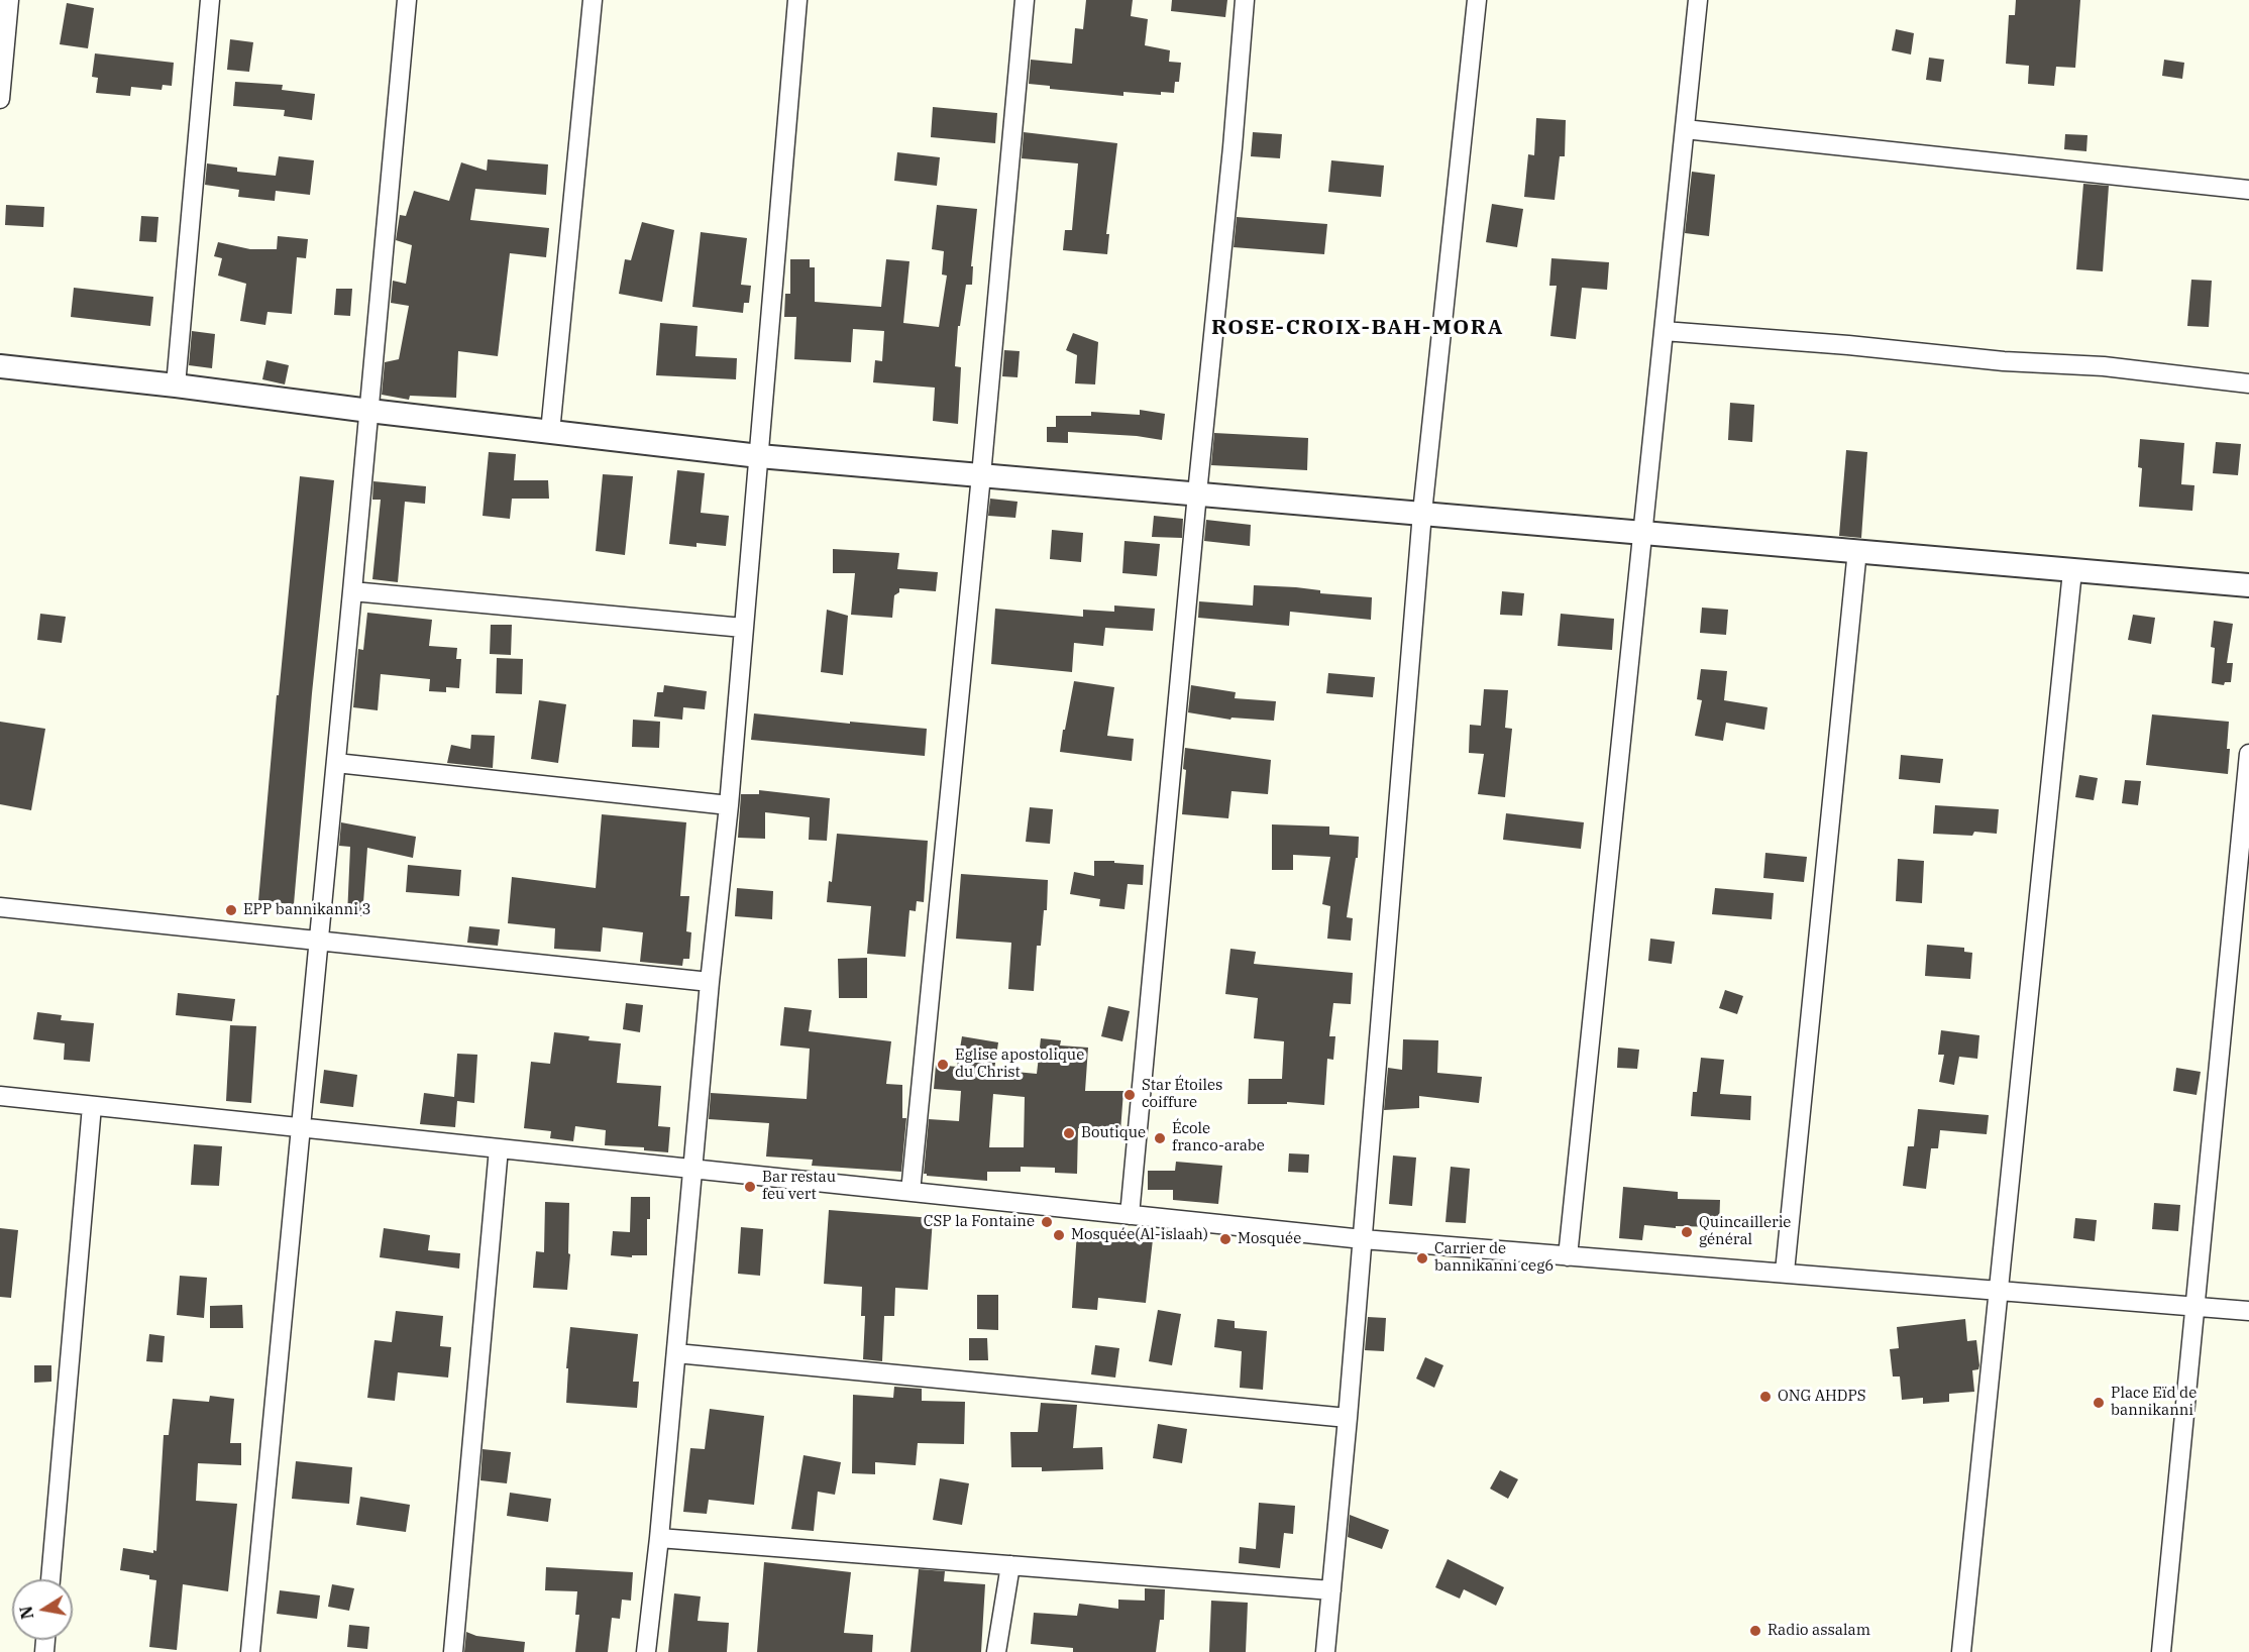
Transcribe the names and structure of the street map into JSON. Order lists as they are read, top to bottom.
{
  "districts": ["ROSE-CROIX-BAH-MORA"],
  "places": [
    "EPP bannikanni 3",
    "Eglise apostolique du Christ",
    "Star Étoiles coiffure",
    "Boutique",
    "École franco-arabe",
    "Bar restau feu vert",
    "CSP la Fontaine",
    "Quincaillerie général",
    "Mosquée(Al-islaah)",
    "Mosquée",
    "Carrier de bannikanni ceg6",
    "ONG AHDPS",
    "Place Eïd de bannikanni",
    "Radio assalam"
  ],
  "north": "left"
}
